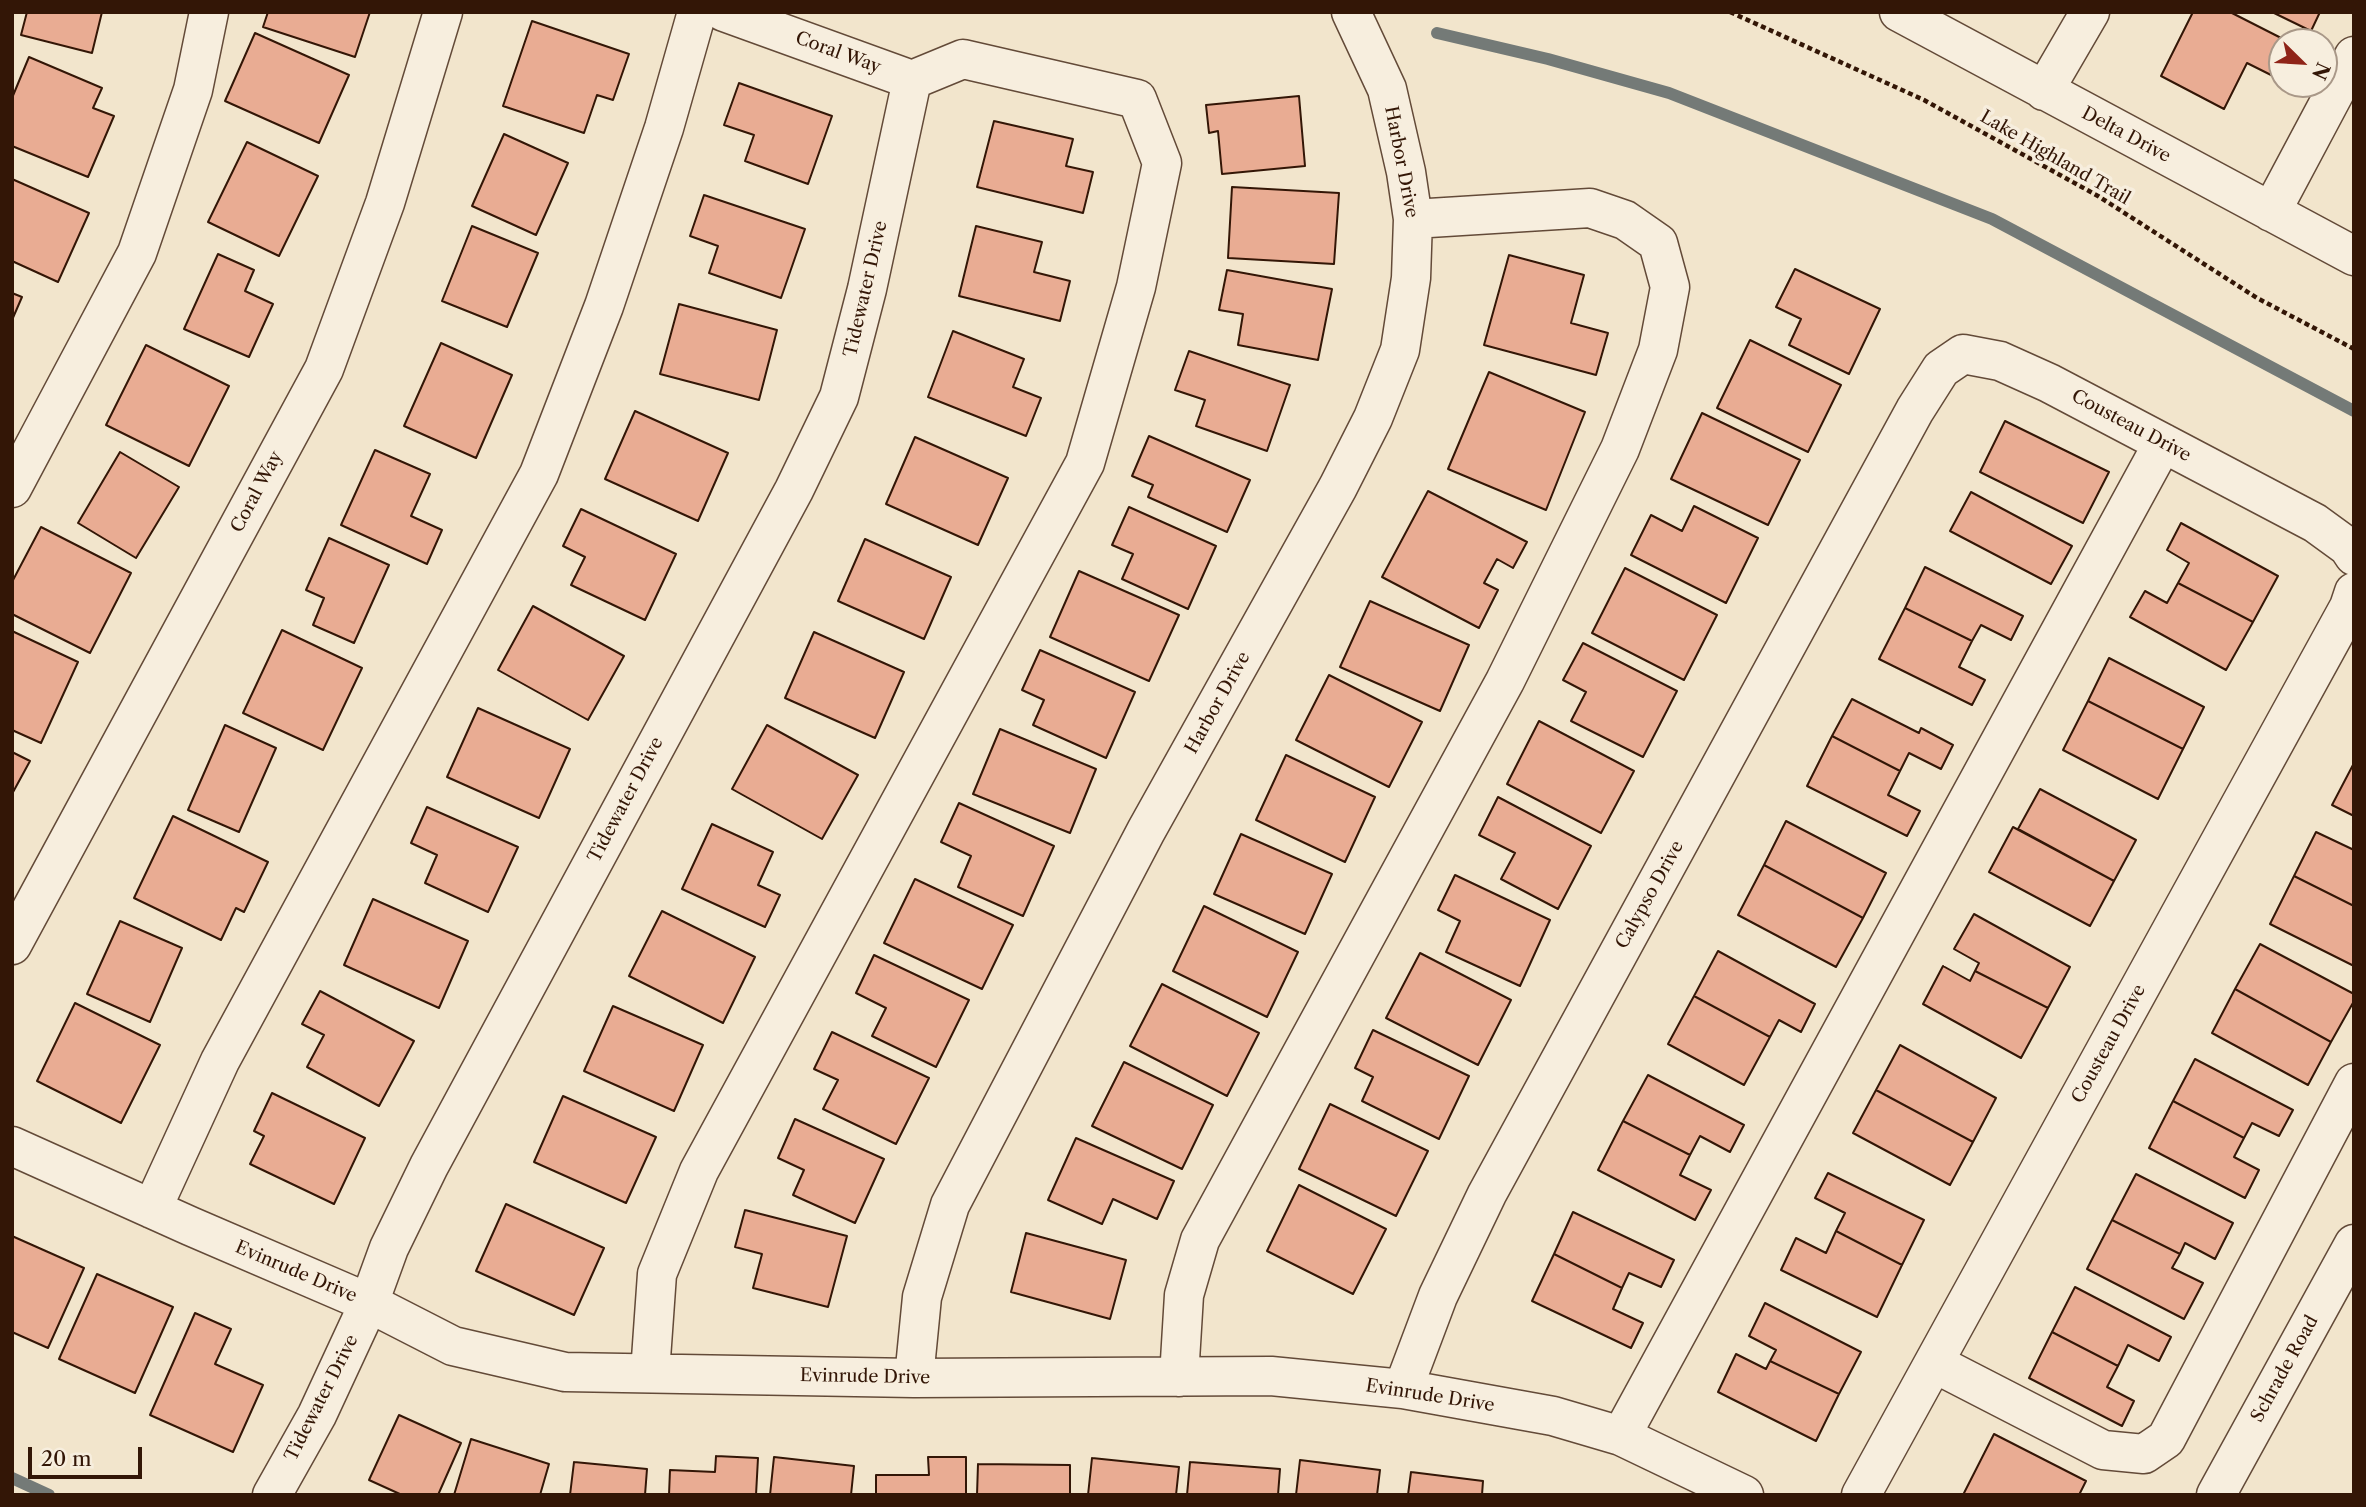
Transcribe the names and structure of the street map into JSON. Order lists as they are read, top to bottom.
{
  "streets": {
    "street": [
      "Coral Way",
      "Delta Drive",
      "Harbor Drive",
      "Tidewater Drive",
      "Cousteau Drive",
      "Calypso Drive",
      "Evinrude Drive",
      "Schrade Road"
    ],
    "path": ["Lake Highland Trail"]
  },
  "crossings": [
    ["Coral Way", "Tidewater Drive"],
    ["Harbor Drive", "Evinrude Drive"],
    ["Tidewater Drive", "Evinrude Drive"],
    ["Cousteau Drive", "Calypso Drive"],
    ["Calypso Drive", "Evinrude Drive"]
  ],
  "scale_bar": "20 m",
  "north": "bottom right"
}
